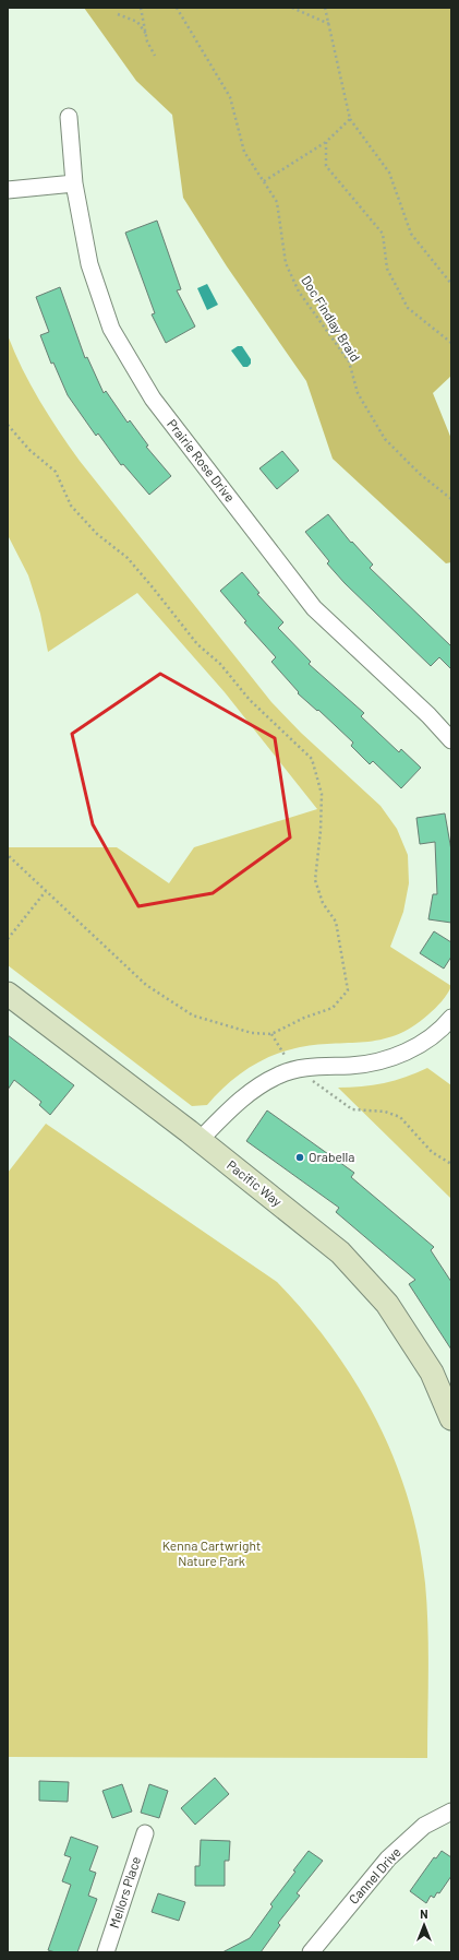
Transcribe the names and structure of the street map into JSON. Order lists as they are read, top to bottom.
{
  "streets": {
    "street": [
      "Prairie Rose Drive",
      "Pacific Way",
      "Cannel Drive",
      "Mellors Place"
    ],
    "path": ["Doc Findlay Braid"]
  },
  "parks": ["Kenna Cartwright Nature Park"],
  "places": ["Orabella"],
  "north": "top"
}
